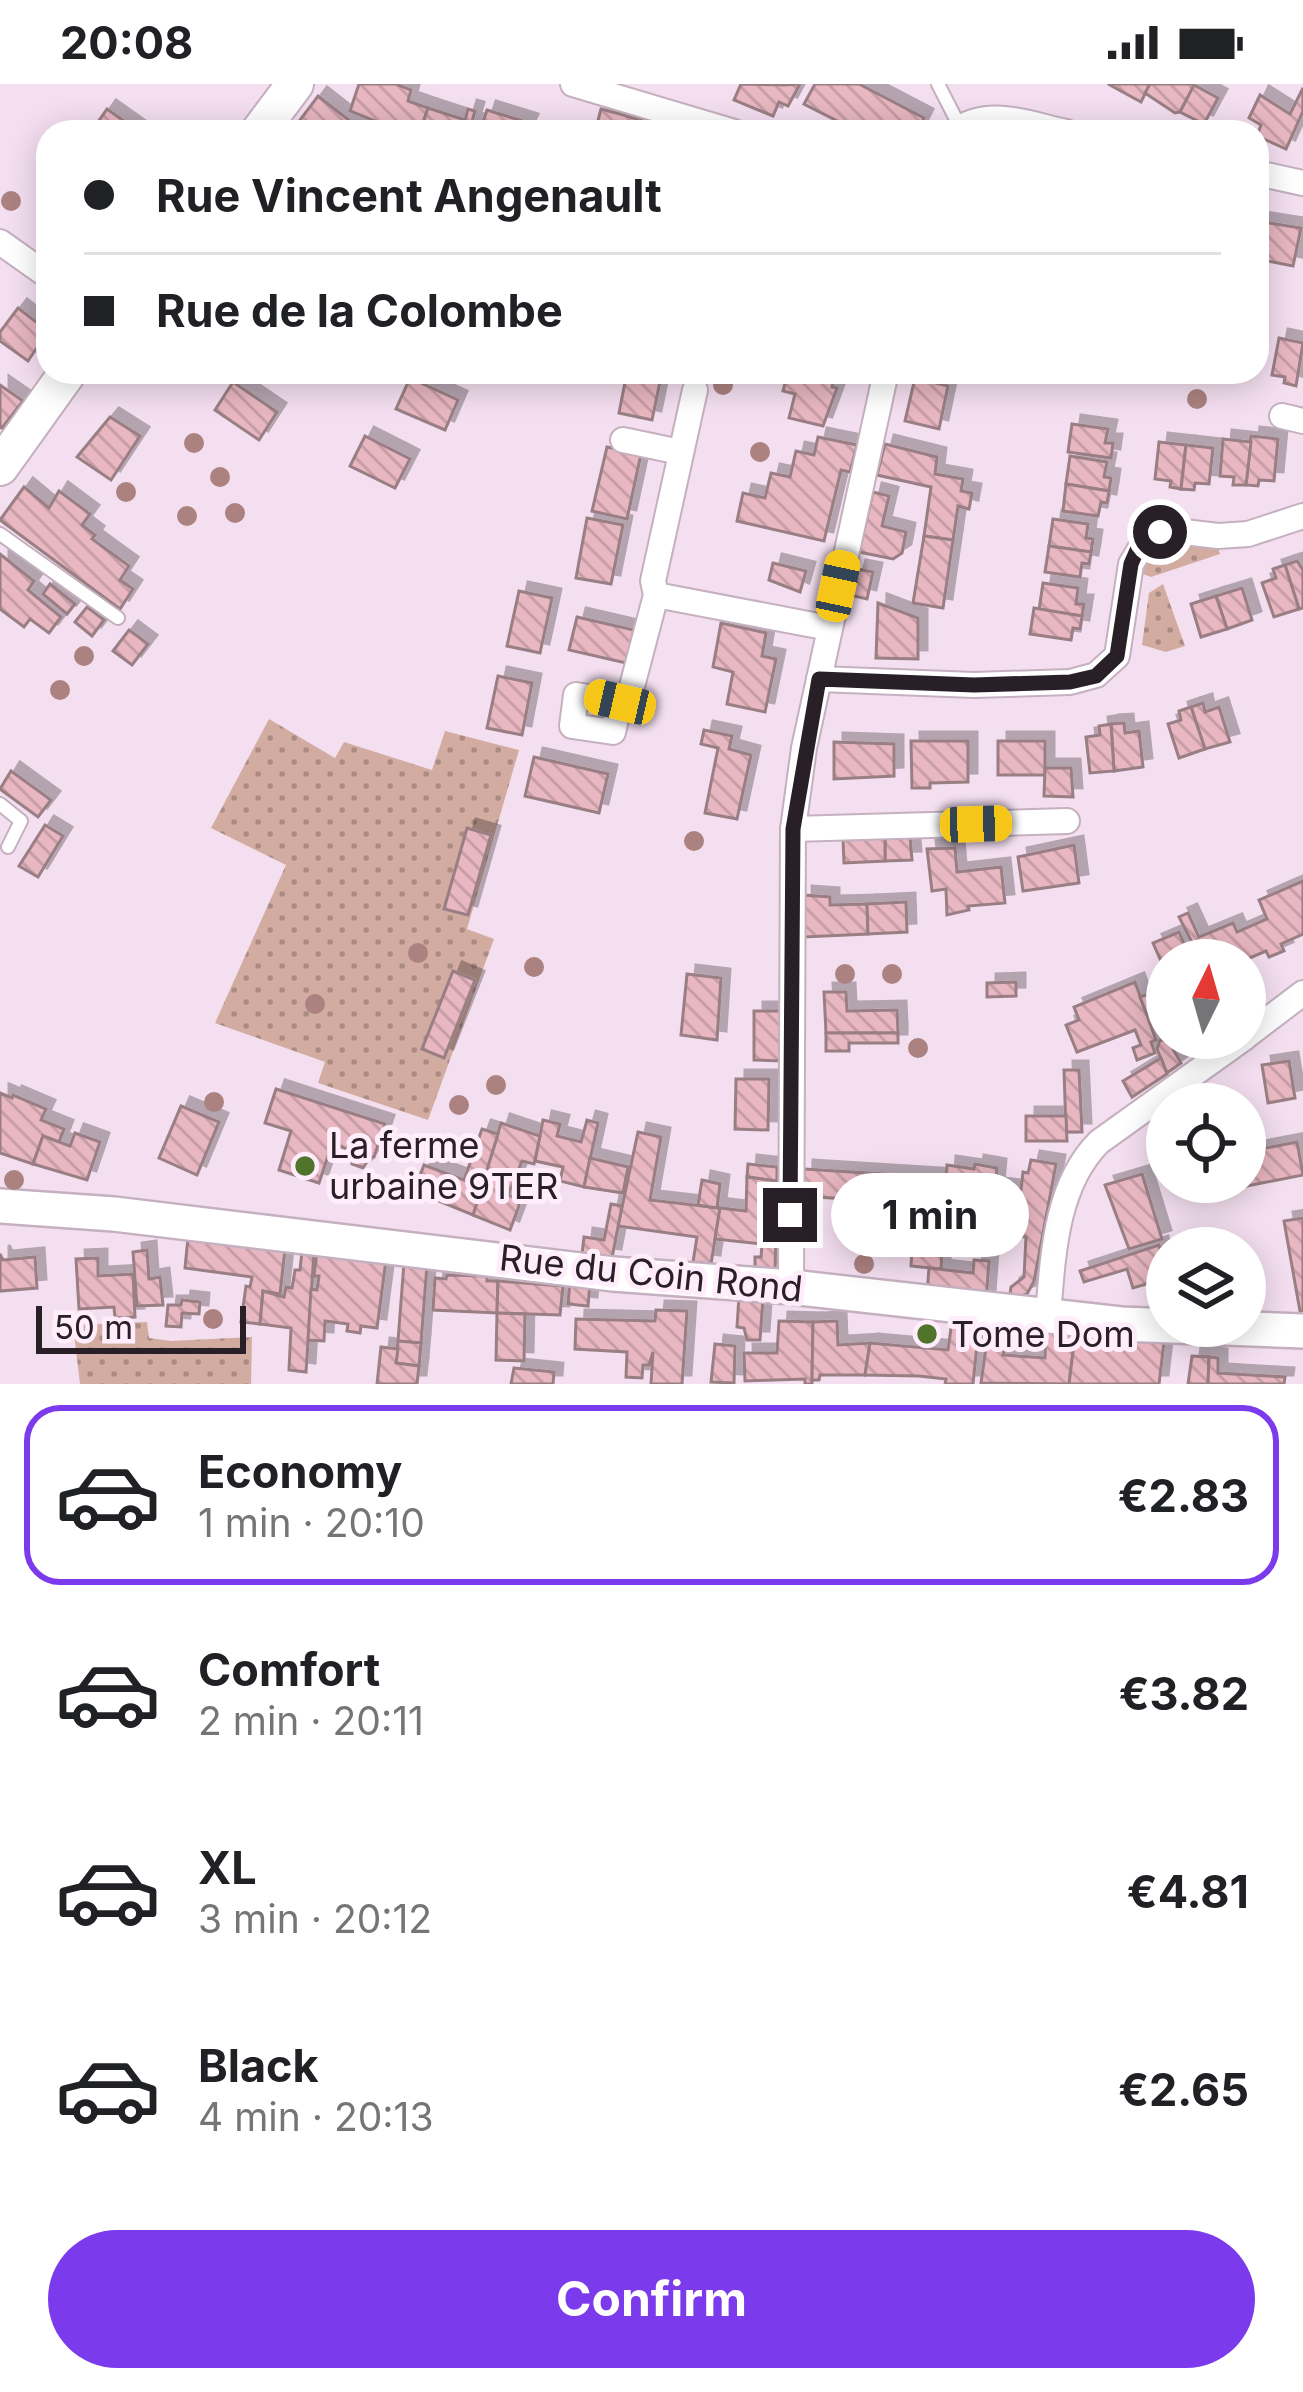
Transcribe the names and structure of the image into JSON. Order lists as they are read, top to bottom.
{
  "streets": {
    "street": ["Rue du Coin Rond"]
  },
  "places": ["La ferme urbaine 9TER", "Tome Dom"],
  "scale_bar": "50 m",
  "north": "top",
  "page": {
    "status": "20:08",
    "banner": ["Rue Vincent Angenault", "Rue de la Colombe"],
    "bubble": "1 min",
    "scale": "50 m",
    "list": [
      {
        "name": "Economy",
        "note": "1 min · 20:10",
        "value": "€2.83"
      },
      {
        "name": "Comfort",
        "note": "2 min · 20:11",
        "value": "€3.82"
      },
      {
        "name": "XL",
        "note": "3 min · 20:12",
        "value": "€4.81"
      },
      {
        "name": "Black",
        "note": "4 min · 20:13",
        "value": "€2.65"
      }
    ],
    "buttons": "Confirm"
  }
}
